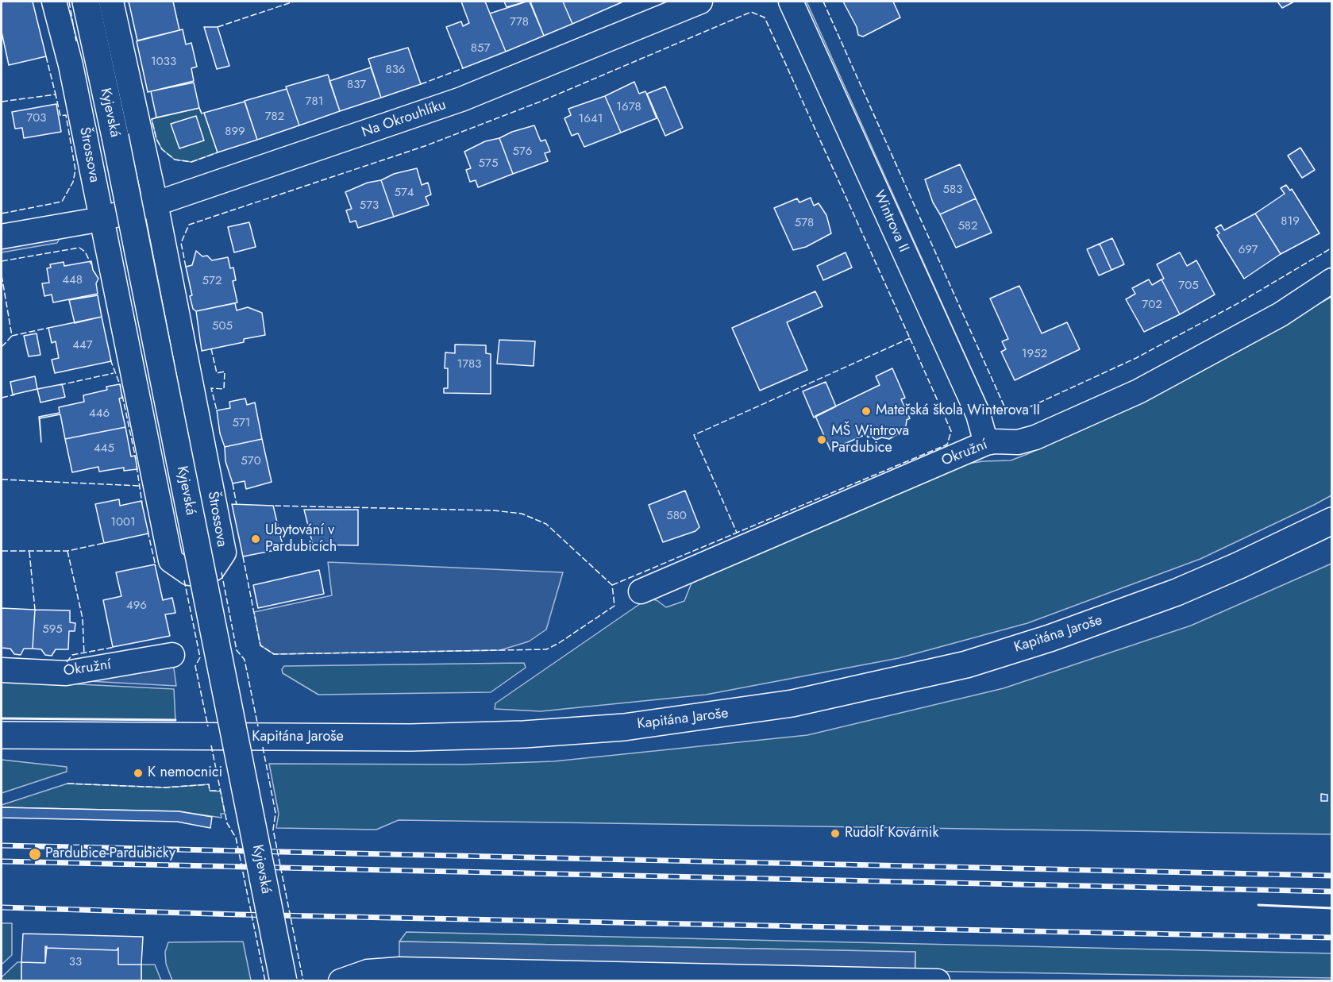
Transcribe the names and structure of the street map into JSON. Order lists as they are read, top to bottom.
{
  "streets": {
    "main road": ["Kyjevská", "Kapitána Jaroše"],
    "street": [
      "Na Okrouhlíku",
      "Štrossova",
      "Wintrova II",
      "Okružní"
    ]
  },
  "crossings": [
    ["Na Okrouhlíku", "Štrossova"],
    ["Wintrova II", "Okružní"]
  ],
  "places": [
    "Mateřská škola Winterova II",
    "MŠ Wintrova Pardubice",
    "Ubytování v Pardubicích",
    "K nemocnici",
    "Rudolf Kovárnik",
    "Pardubice-Pardubičky"
  ],
  "house_numbers": [
    "778",
    "857",
    "1033",
    "836",
    "837",
    "781",
    "1678",
    "782",
    "703",
    "1641",
    "899",
    "576",
    "575",
    "583",
    "574",
    "573",
    "819",
    "578",
    "582",
    "697",
    "448",
    "572",
    "705",
    "702",
    "505",
    "447",
    "1952",
    "1783",
    "446",
    "571",
    "445",
    "570",
    "580",
    "1001",
    "496",
    "595",
    "33"
  ]
}
